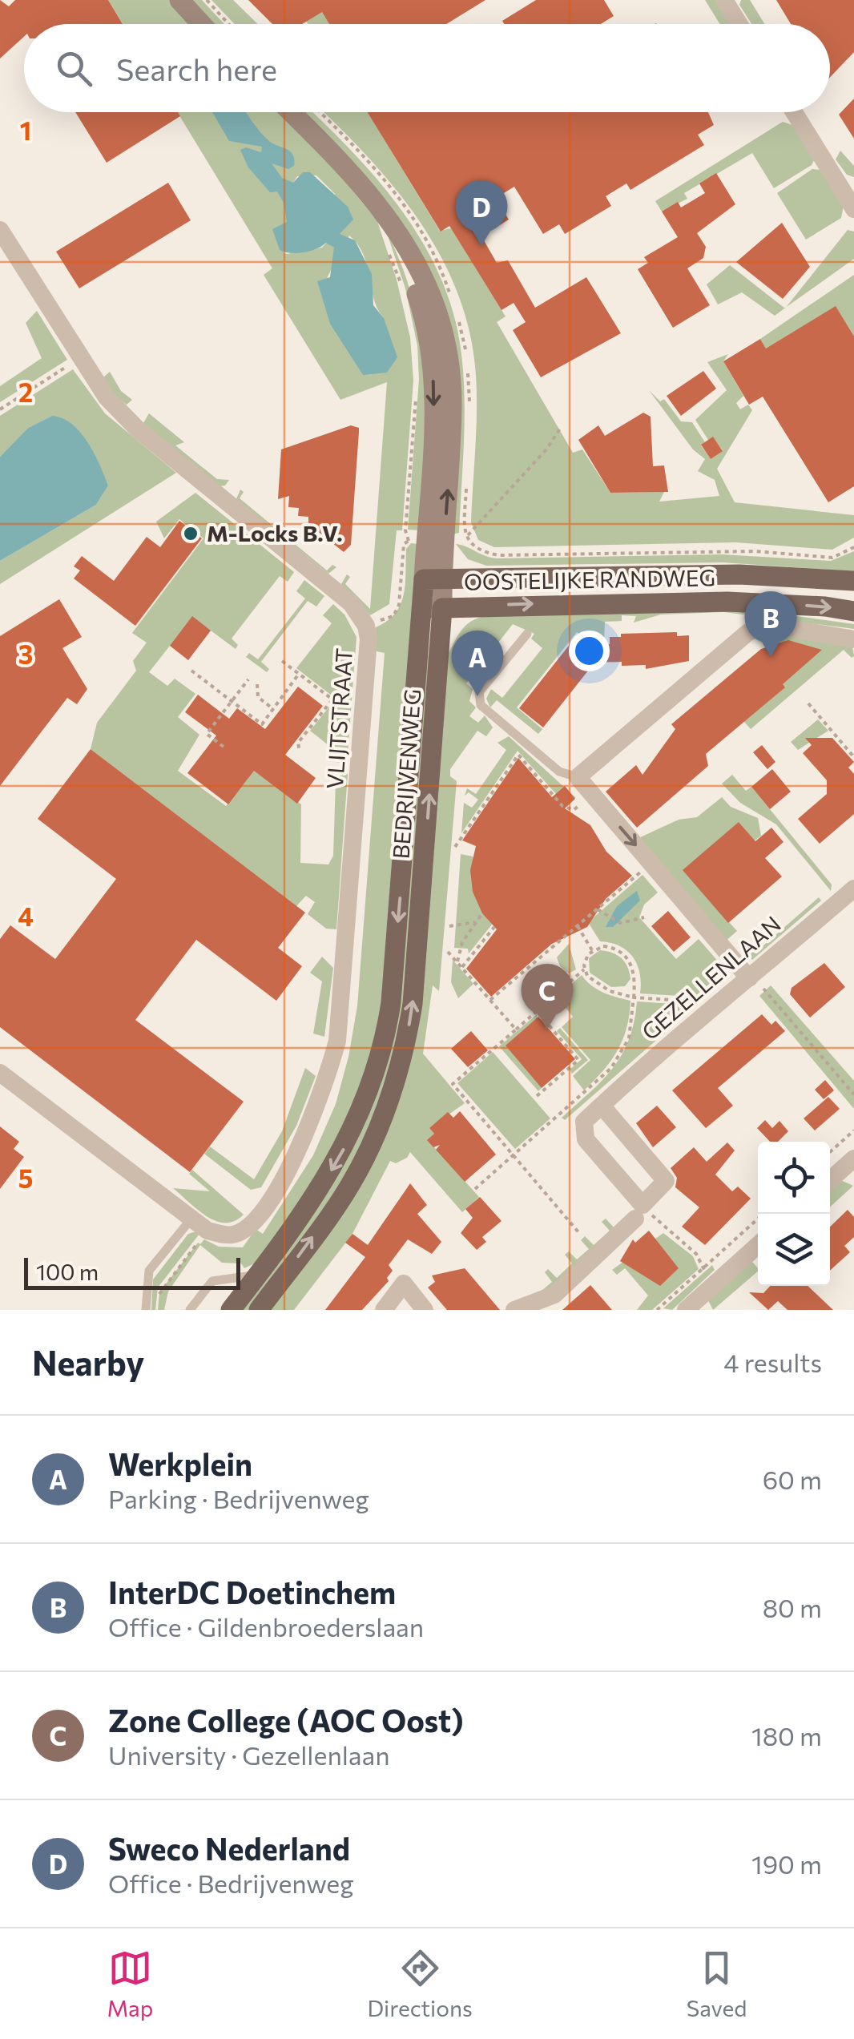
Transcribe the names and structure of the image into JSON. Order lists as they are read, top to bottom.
{
  "streets": {
    "main road": ["OOSTELIJKE RANDWEG", "BEDRIJVENWEG"],
    "street": ["VLIJTSTRAAT", "GEZELLENLAAN"]
  },
  "crossings": [
    ["OOSTELIJKE RANDWEG", "BEDRIJVENWEG"]
  ],
  "places": ["M-Locks B.V."],
  "scale_bar": "100 m",
  "page": {
    "search": "Search here",
    "pins": [
      "D",
      "B",
      "A",
      "C"
    ],
    "scale": "100 m",
    "heading": ["Nearby", "4 results"],
    "list": [
      {
        "mark": "A",
        "name": "Werkplein",
        "note": "Parking · Bedrijvenweg",
        "value": "60 m"
      },
      {
        "mark": "B",
        "name": "InterDC Doetinchem",
        "note": "Office · Gildenbroederslaan",
        "value": "80 m"
      },
      {
        "mark": "C",
        "name": "Zone College (AOC Oost)",
        "note": "University · Gezellenlaan",
        "value": "180 m"
      },
      {
        "mark": "D",
        "name": "Sweco Nederland",
        "note": "Office · Bedrijvenweg",
        "value": "190 m"
      }
    ],
    "nav": ["Map", "Directions", "Saved"]
  },
  "grid": {
    "rows": [
      "1",
      "2",
      "3",
      "4",
      "5"
    ]
  }
}
